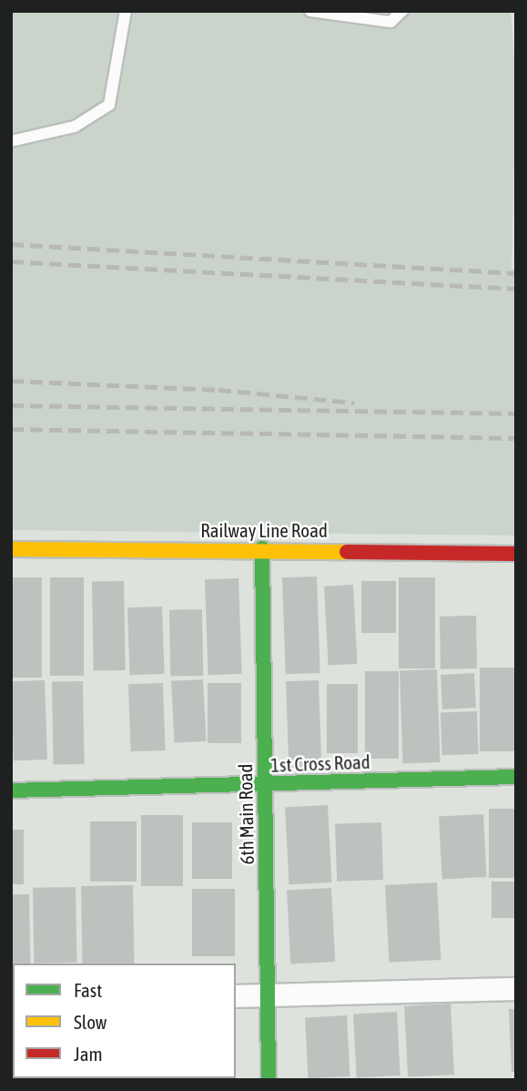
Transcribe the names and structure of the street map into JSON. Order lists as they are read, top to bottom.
{
  "streets": {
    "street": ["Railway Line Road", "1st Cross Road", "6th Main Road"]
  },
  "crossings": [
    ["Railway Line Road", "6th Main Road"],
    ["1st Cross Road", "6th Main Road"]
  ],
  "legend": ["Fast", "Slow", "Jam"]
}
